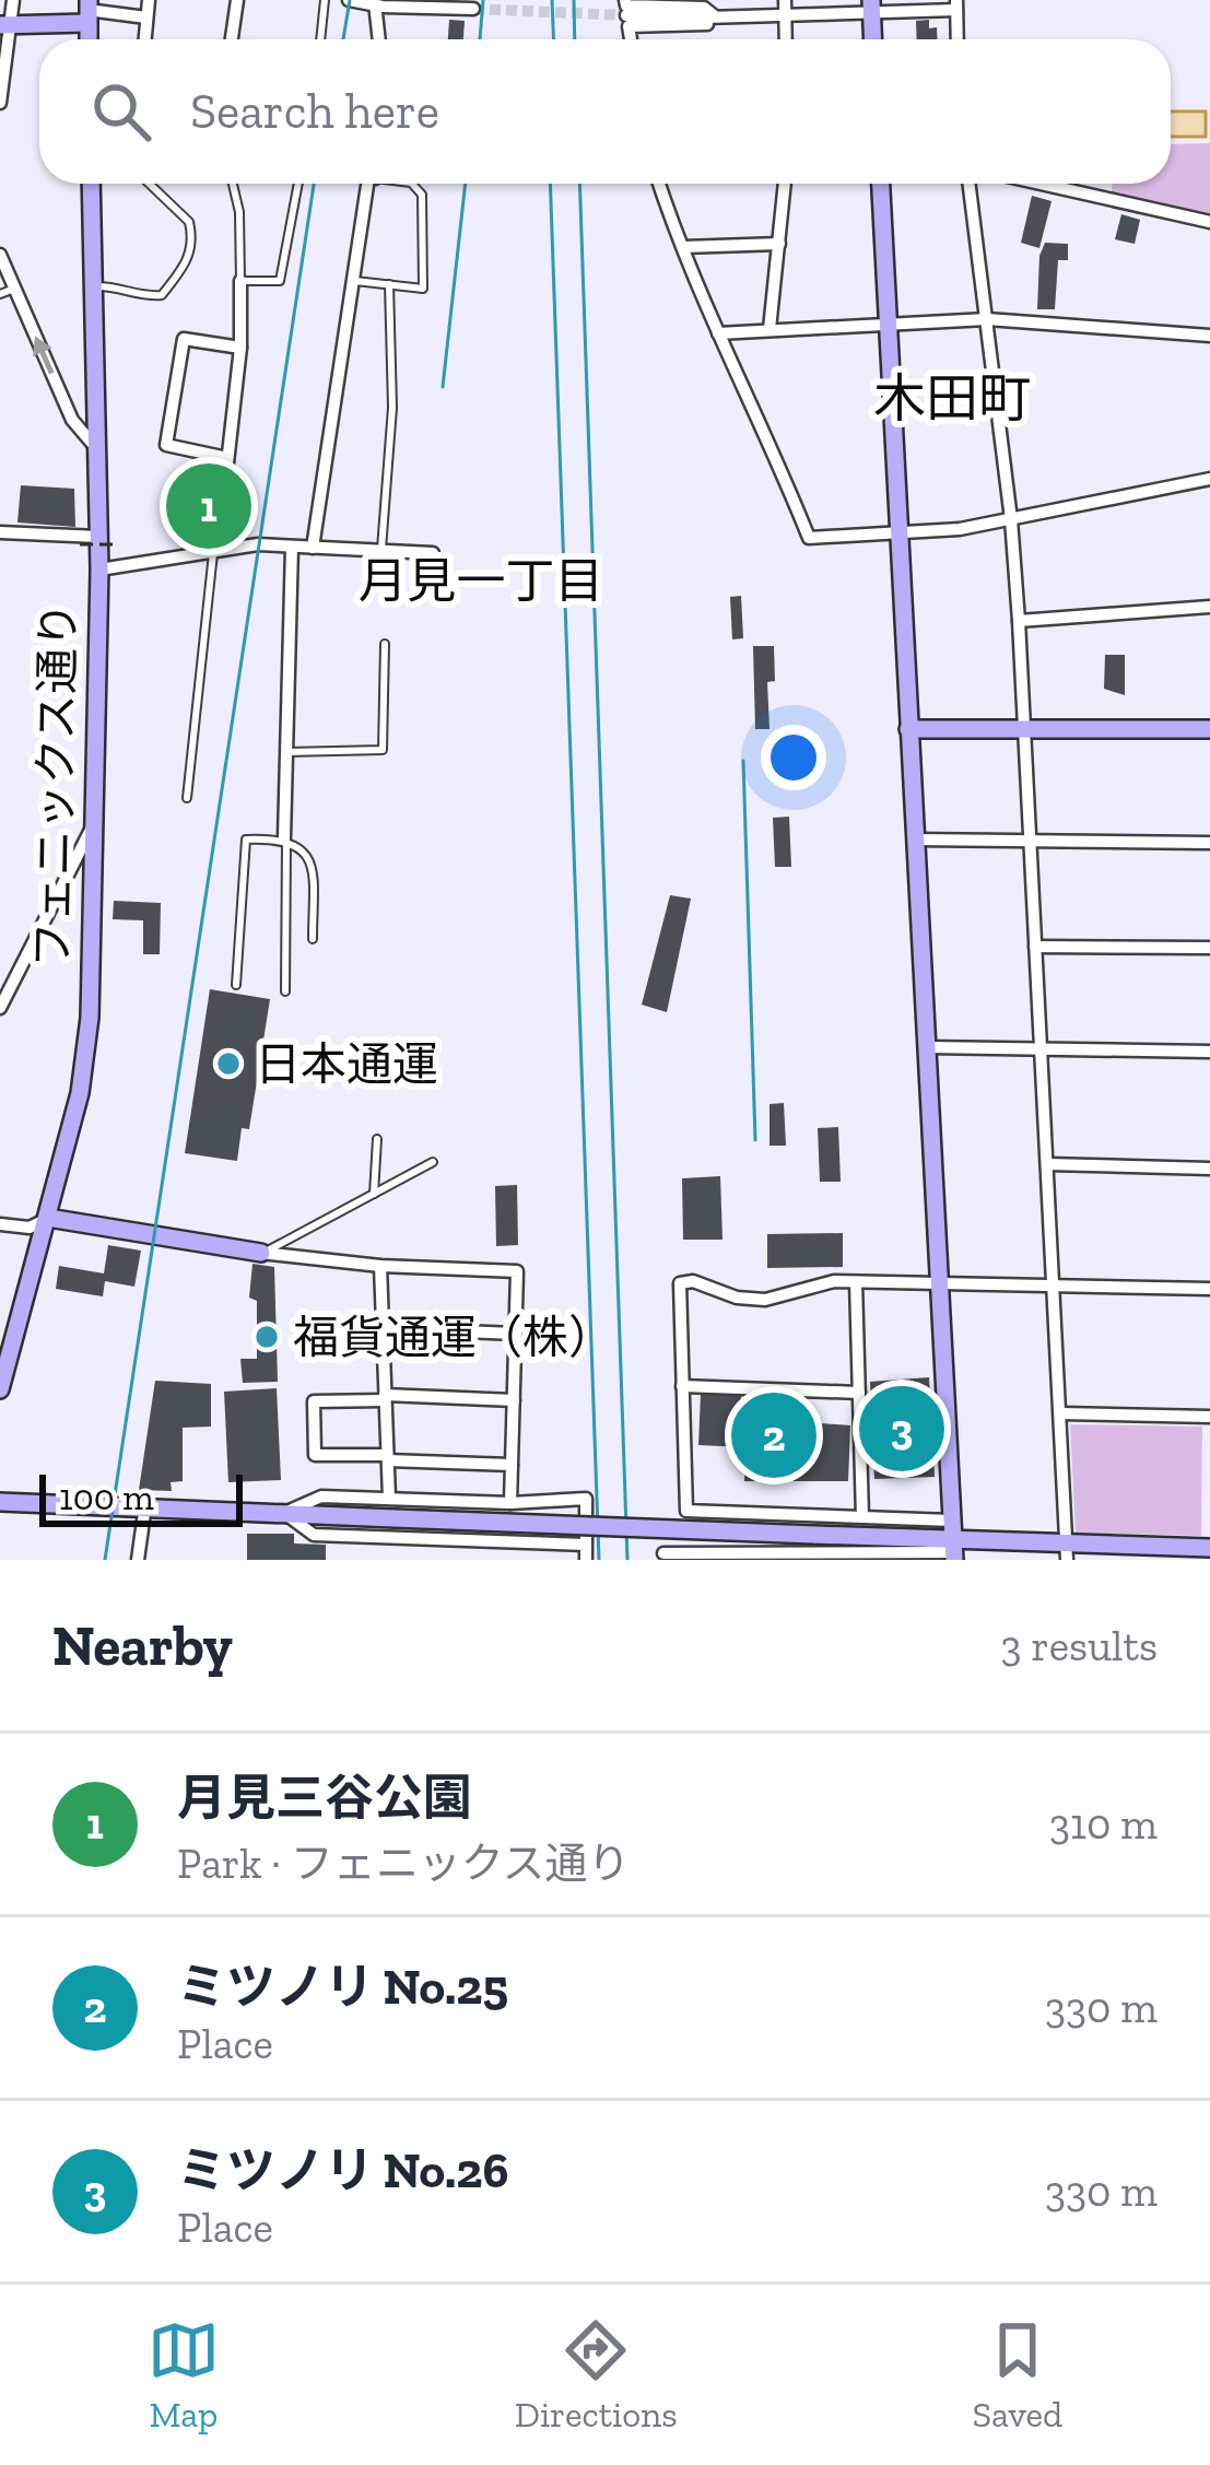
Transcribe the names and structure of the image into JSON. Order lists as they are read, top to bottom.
{
  "streets": {
    "street": ["フェニックス通り"]
  },
  "districts": ["木田町", "月見一丁目"],
  "places": ["日本通運", "福貨通運（株）"],
  "scale_bar": "100 m",
  "page": {
    "search": "Search here",
    "pins": ["1", "3", "2"],
    "scale": "100 m",
    "heading": ["Nearby", "3 results"],
    "list": [
      {
        "mark": "1",
        "name": "月見三谷公園",
        "note": "Park · フェニックス通り",
        "value": "310 m"
      },
      {
        "mark": "2",
        "name": "ミツノリ No.25",
        "note": "Place",
        "value": "330 m"
      },
      {
        "mark": "3",
        "name": "ミツノリ No.26",
        "note": "Place",
        "value": "330 m"
      }
    ],
    "nav": ["Map", "Directions", "Saved"]
  }
}
